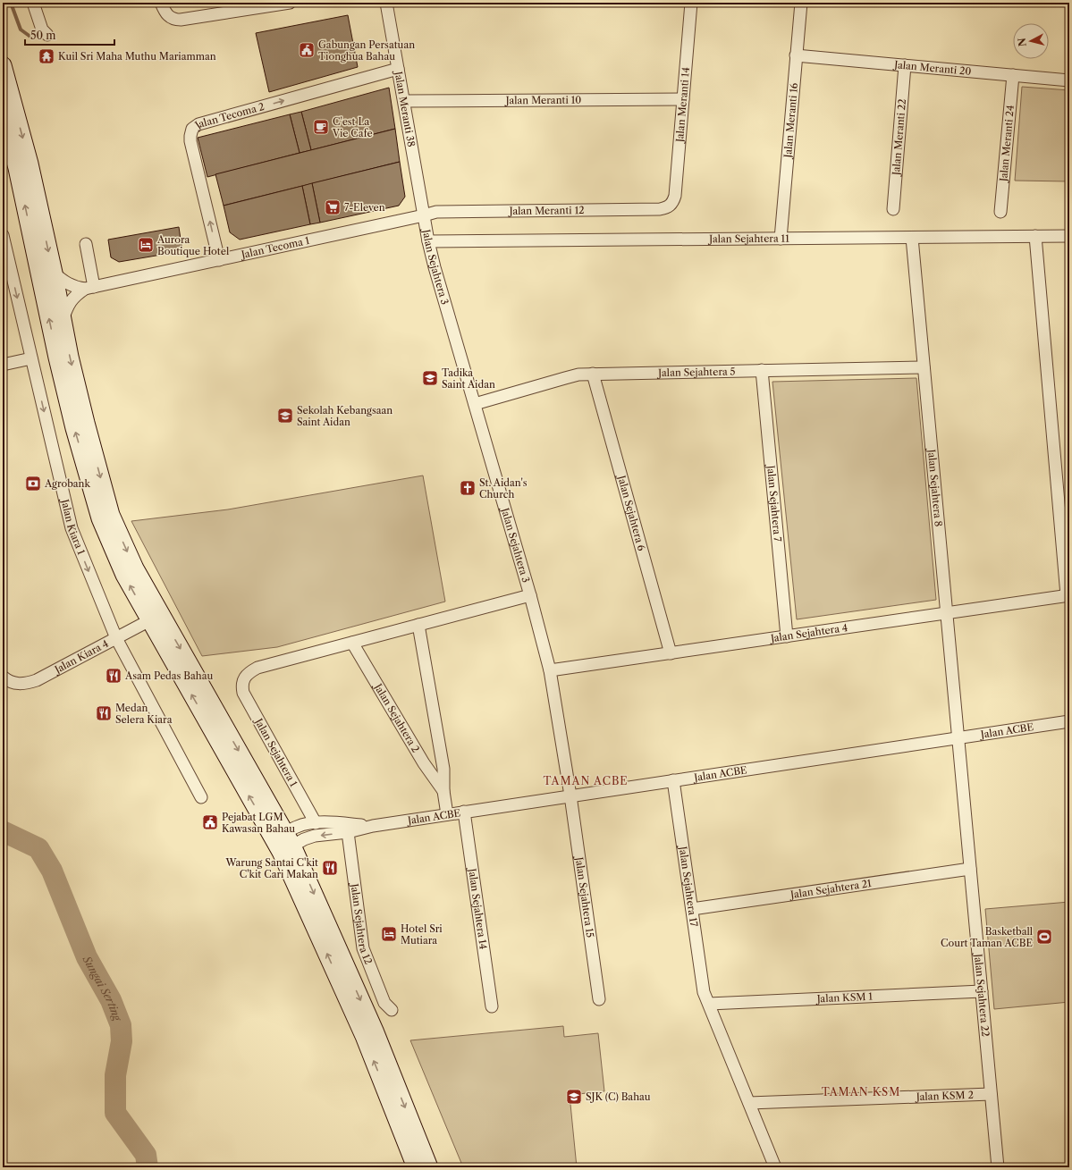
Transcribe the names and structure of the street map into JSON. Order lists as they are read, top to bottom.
{
  "streets": {
    "street": [
      "Jalan Meranti 20",
      "Jalan Meranti 10",
      "Jalan Meranti 14",
      "Jalan Meranti 38",
      "Jalan Tecoma 2",
      "Jalan Meranti 16",
      "Jalan Meranti 22",
      "Jalan Meranti 24",
      "Jalan Meranti 12",
      "Jalan Sejahtera 11",
      "Jalan Tecoma 1",
      "Jalan Sejahtera 3",
      "Jalan Sejahtera 5",
      "Jalan Sejahtera 8",
      "Jalan Sejahtera 7",
      "Jalan Sejahtera 6",
      "Jalan Kiara 1",
      "Jalan Sejahtera 4",
      "Jalan Kiara 4",
      "Jalan Sejahtera 2",
      "Jalan ACBE",
      "Jalan Sejahtera 1",
      "Jalan Sejahtera 17",
      "Jalan Sejahtera 21",
      "Jalan Sejahtera 15",
      "Jalan Sejahtera 14",
      "Jalan Sejahtera 12",
      "Jalan Sejahtera 22",
      "Jalan KSM 1",
      "Jalan KSM 2"
    ]
  },
  "crossings": [
    ["Jalan Meranti 20", "Jalan Meranti 16"],
    ["Jalan Meranti 20", "Jalan Meranti 22"],
    ["Jalan Meranti 20", "Jalan Meranti 24"],
    ["Jalan Meranti 10", "Jalan Meranti 14"],
    ["Jalan Meranti 10", "Jalan Meranti 38"],
    ["Jalan Meranti 14", "Jalan Meranti 12"],
    ["Jalan Meranti 38", "Jalan Tecoma 2"],
    ["Jalan Meranti 38", "Jalan Meranti 12"],
    ["Jalan Meranti 38", "Jalan Tecoma 1"],
    ["Jalan Meranti 38", "Jalan Sejahtera 3"],
    ["Jalan Tecoma 2", "Jalan Tecoma 1"],
    ["Jalan Meranti 16", "Jalan Sejahtera 11"],
    ["Jalan Meranti 12", "Jalan Tecoma 1"],
    ["Jalan Meranti 12", "Jalan Sejahtera 3"],
    ["Jalan Sejahtera 11", "Jalan Sejahtera 3"],
    ["Jalan Sejahtera 11", "Jalan Sejahtera 8"],
    ["Jalan Tecoma 1", "Jalan Sejahtera 3"],
    ["Jalan Sejahtera 3", "Jalan Sejahtera 5"],
    ["Jalan Sejahtera 3", "Jalan Sejahtera 4"],
    ["Jalan Sejahtera 3", "Jalan ACBE"],
    ["Jalan Sejahtera 3", "Jalan Sejahtera 15"],
    ["Jalan Sejahtera 5", "Jalan Sejahtera 8"],
    ["Jalan Sejahtera 5", "Jalan Sejahtera 7"],
    ["Jalan Sejahtera 5", "Jalan Sejahtera 6"],
    ["Jalan Sejahtera 8", "Jalan Sejahtera 4"],
    ["Jalan Sejahtera 8", "Jalan ACBE"],
    ["Jalan Sejahtera 8", "Jalan Sejahtera 22"],
    ["Jalan Sejahtera 7", "Jalan Sejahtera 4"],
    ["Jalan Sejahtera 6", "Jalan Sejahtera 4"],
    ["Jalan Kiara 1", "Jalan Kiara 4"],
    ["Jalan Sejahtera 2", "Jalan ACBE"],
    ["Jalan Sejahtera 2", "Jalan Sejahtera 1"],
    ["Jalan ACBE", "Jalan Sejahtera 1"],
    ["Jalan ACBE", "Jalan Sejahtera 17"],
    ["Jalan ACBE", "Jalan Sejahtera 15"],
    ["Jalan ACBE", "Jalan Sejahtera 14"],
    ["Jalan ACBE", "Jalan Sejahtera 12"],
    ["Jalan ACBE", "Jalan Sejahtera 22"],
    ["Jalan Sejahtera 17", "Jalan Sejahtera 21"],
    ["Jalan Sejahtera 17", "Jalan KSM 1"],
    ["Jalan Sejahtera 17", "Jalan KSM 2"],
    ["Jalan Sejahtera 21", "Jalan Sejahtera 22"],
    ["Jalan Sejahtera 22", "Jalan KSM 1"],
    ["Jalan Sejahtera 22", "Jalan KSM 2"]
  ],
  "one_way": ["Jalan Kiara 1"],
  "districts": ["TAMAN ACBE", "TAMAN KSM"],
  "water": ["Sungai Serting"],
  "places": {
    "public building": ["Gabungan Persatuan Tionghua Bahau", "Pejabat LGM Kawasan Bahau"],
    "temple": ["Kuil Sri Maha Muthu Mariamman"],
    "cafe": ["C'est La Vie Cafe"],
    "supermarket": ["7-Eleven"],
    "hotel": ["Aurora Boutique Hotel", "Hotel Sri Mutiara"],
    "school or university": ["Tadika Saint Aidan", "Sekolah Kebangsaan Saint Aidan", "SJK (C) Bahau"],
    "bank": ["Agrobank"],
    "church": ["St. Aidan's Church"],
    "restaurant": ["Asam Pedas Bahau", "Medan Selera Kiara", "Warung Santai C'kit C'kit Cari Makan"],
    "sports": ["Basketball Court Taman ACBE"]
  },
  "scale_bar": "50 m",
  "north": "left"
}
